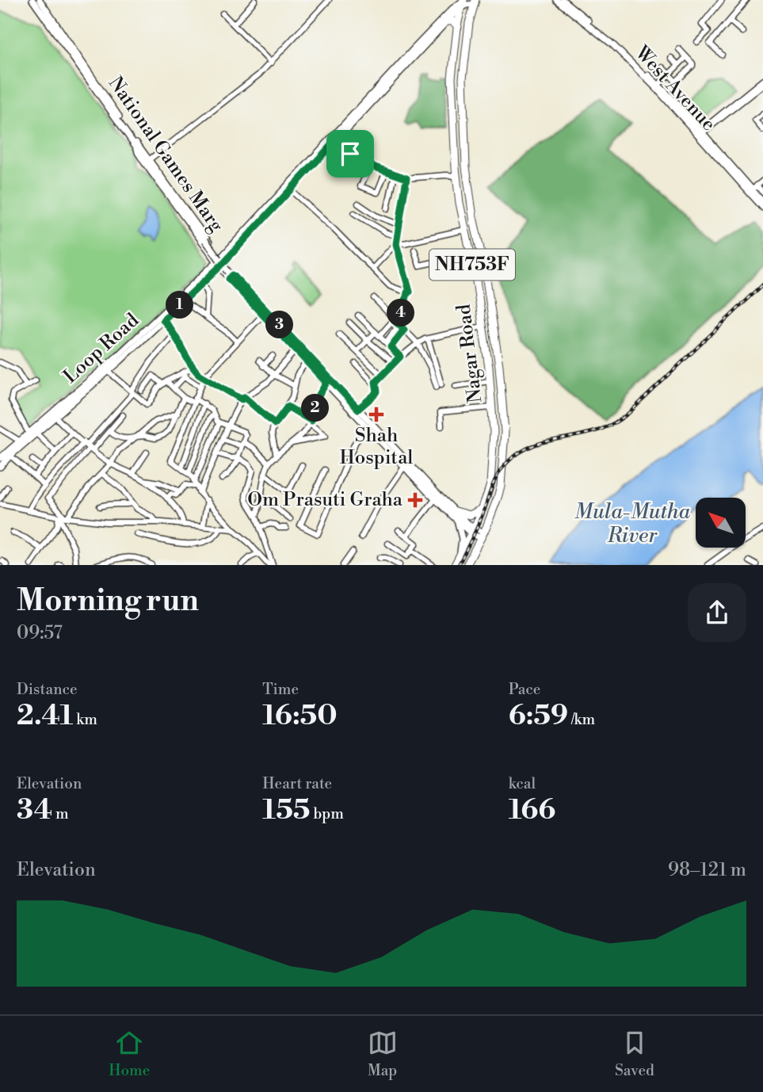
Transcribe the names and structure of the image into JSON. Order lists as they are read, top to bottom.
{
  "streets": {
    "highway": ["NH753F", "Nagar Road"],
    "main road": ["West Avenue", "National Games Marg", "Loop Road"]
  },
  "crossings": [
    ["National Games Marg", "Loop Road"],
    ["National Games Marg", "Nagar Road"]
  ],
  "water": ["Mula-Mutha River"],
  "places": {
    "health": ["Shah Hospital", "Om Prasuti Graha"]
  },
  "north": "top left",
  "page": {
    "pins": [
      "1",
      "4",
      "3",
      "2"
    ],
    "heading": ["Morning run", "09:57"],
    "stats": [
      ["Distance", "2.41 km"],
      ["Time", "16:50"],
      ["Pace", "6:59 /km"],
      ["Elevation", "34 m"],
      ["Heart rate", "155 bpm"],
      ["kcal", "166"]
    ],
    "chart": ["Elevation", "98–121 m"],
    "tabs": ["Home", "Map", "Saved"]
  }
}
